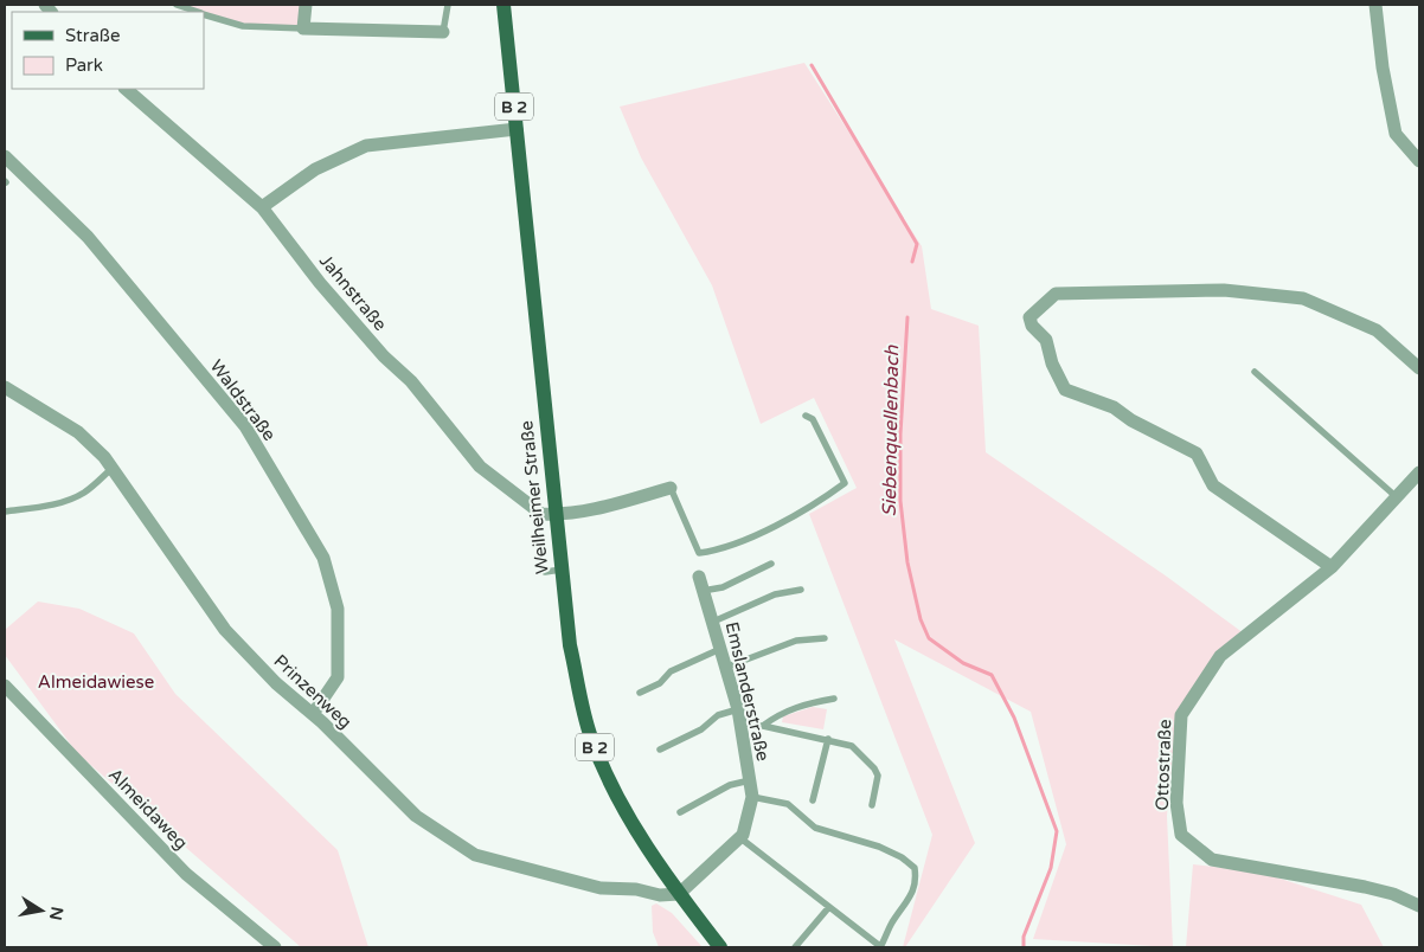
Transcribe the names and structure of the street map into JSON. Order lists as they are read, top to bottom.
{
  "streets": {
    "main road": ["B 2", "Weilheimer Straße"],
    "street": [
      "Jahnstraße",
      "Waldstraße",
      "Prinzenweg",
      "Emslanderstraße",
      "Ottostraße",
      "Almeidaweg"
    ]
  },
  "crossings": [
    ["Jahnstraße", "Weilheimer Straße"],
    ["Waldstraße", "Prinzenweg"],
    ["Weilheimer Straße", "Prinzenweg"],
    ["Weilheimer Straße", "Emslanderstraße"],
    ["Prinzenweg", "Emslanderstraße"]
  ],
  "water": ["Siebenquellenbach"],
  "parks": ["Almeidawiese"],
  "legend": ["Straße", "Park"],
  "north": "right"
}
